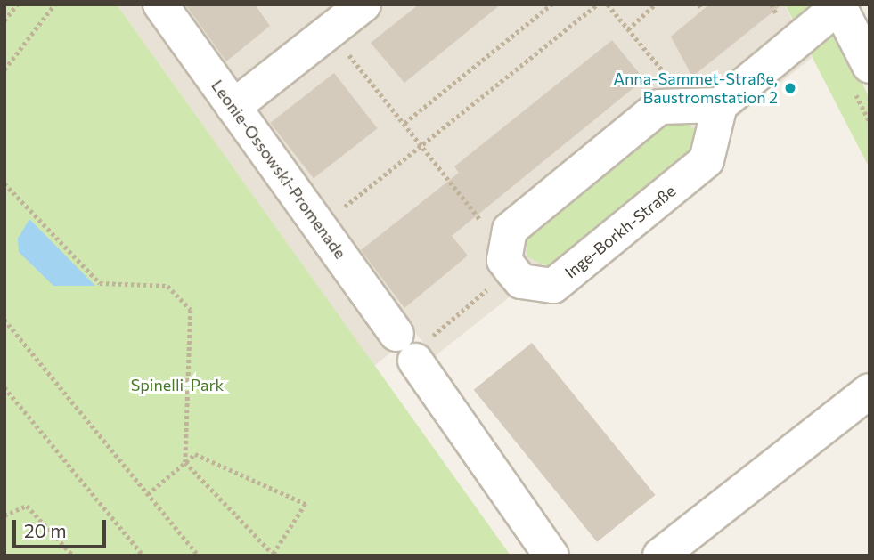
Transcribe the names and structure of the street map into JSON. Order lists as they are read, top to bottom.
{
  "streets": {
    "street": ["Leonie-Ossowski-Promenade", "Inge-Borkh-Straße"]
  },
  "parks": ["Spinelli-Park"],
  "places": ["Anna-Sammet-Straße, Baustromstation 2"],
  "scale_bar": "20 m"
}
